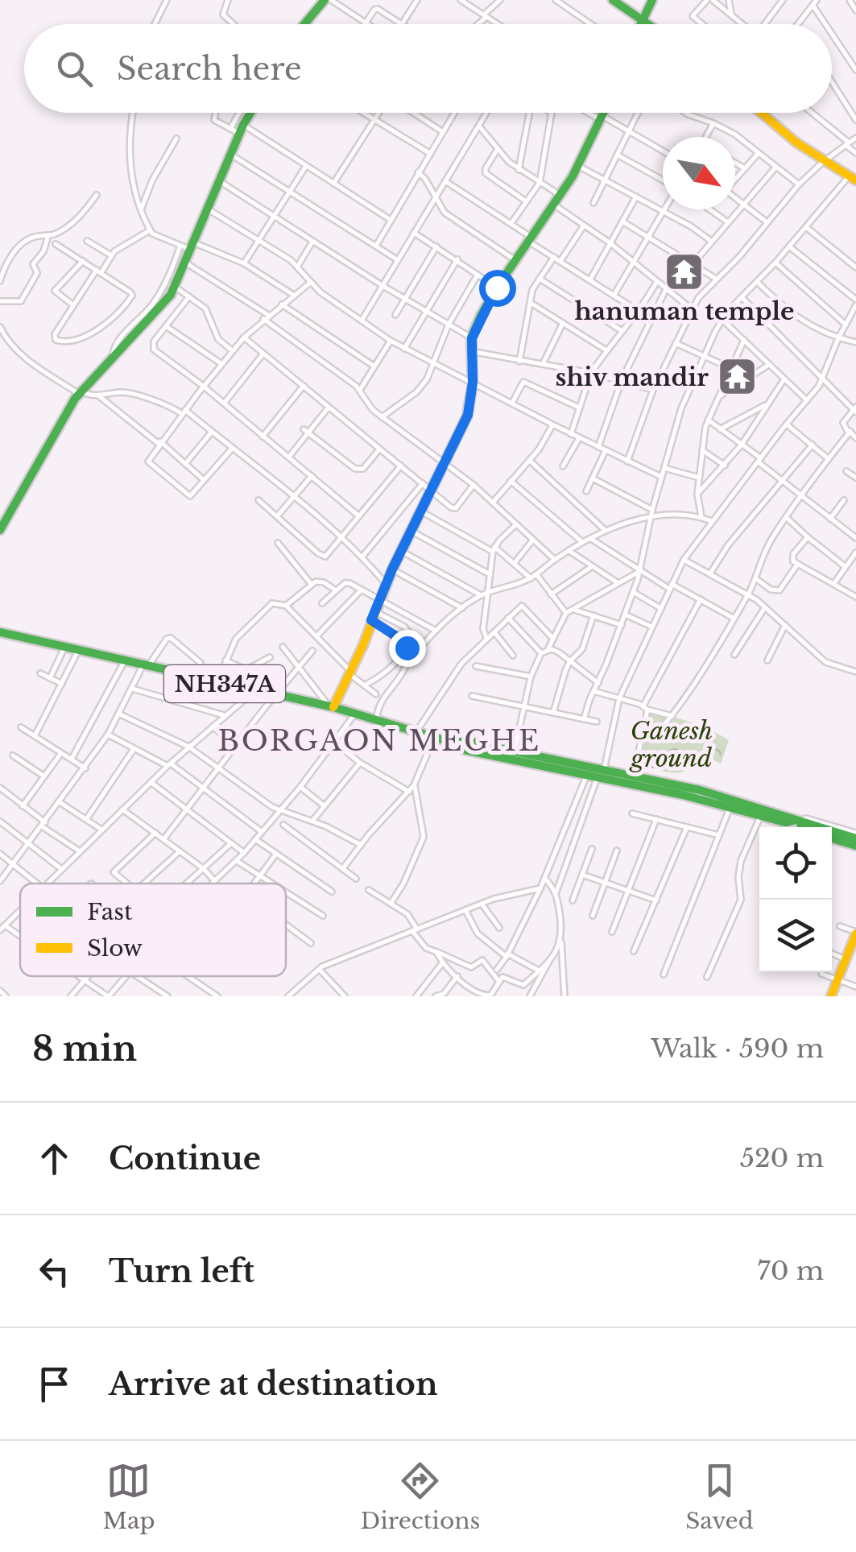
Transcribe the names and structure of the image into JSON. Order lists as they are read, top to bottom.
{
  "streets": {
    "main road": ["NH347A"]
  },
  "districts": ["BORGAON MEGHE"],
  "parks": ["Ganesh ground"],
  "places": {
    "temple": ["hanuman temple", "shiv mandir"]
  },
  "legend": ["Fast", "Slow"],
  "north": "bottom right",
  "page": {
    "search": "Search here",
    "heading": ["8 min", "Walk · 590 m"],
    "list": [
      ["Continue", "520 m"],
      ["Turn left", "70 m"],
      "Arrive at destination"
    ],
    "nav": ["Map", "Directions", "Saved"]
  }
}
